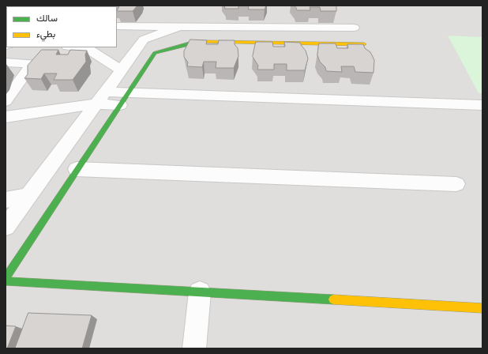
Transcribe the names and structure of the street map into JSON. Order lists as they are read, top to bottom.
{
  "legend": ["سالك", "بطيء"]
}
